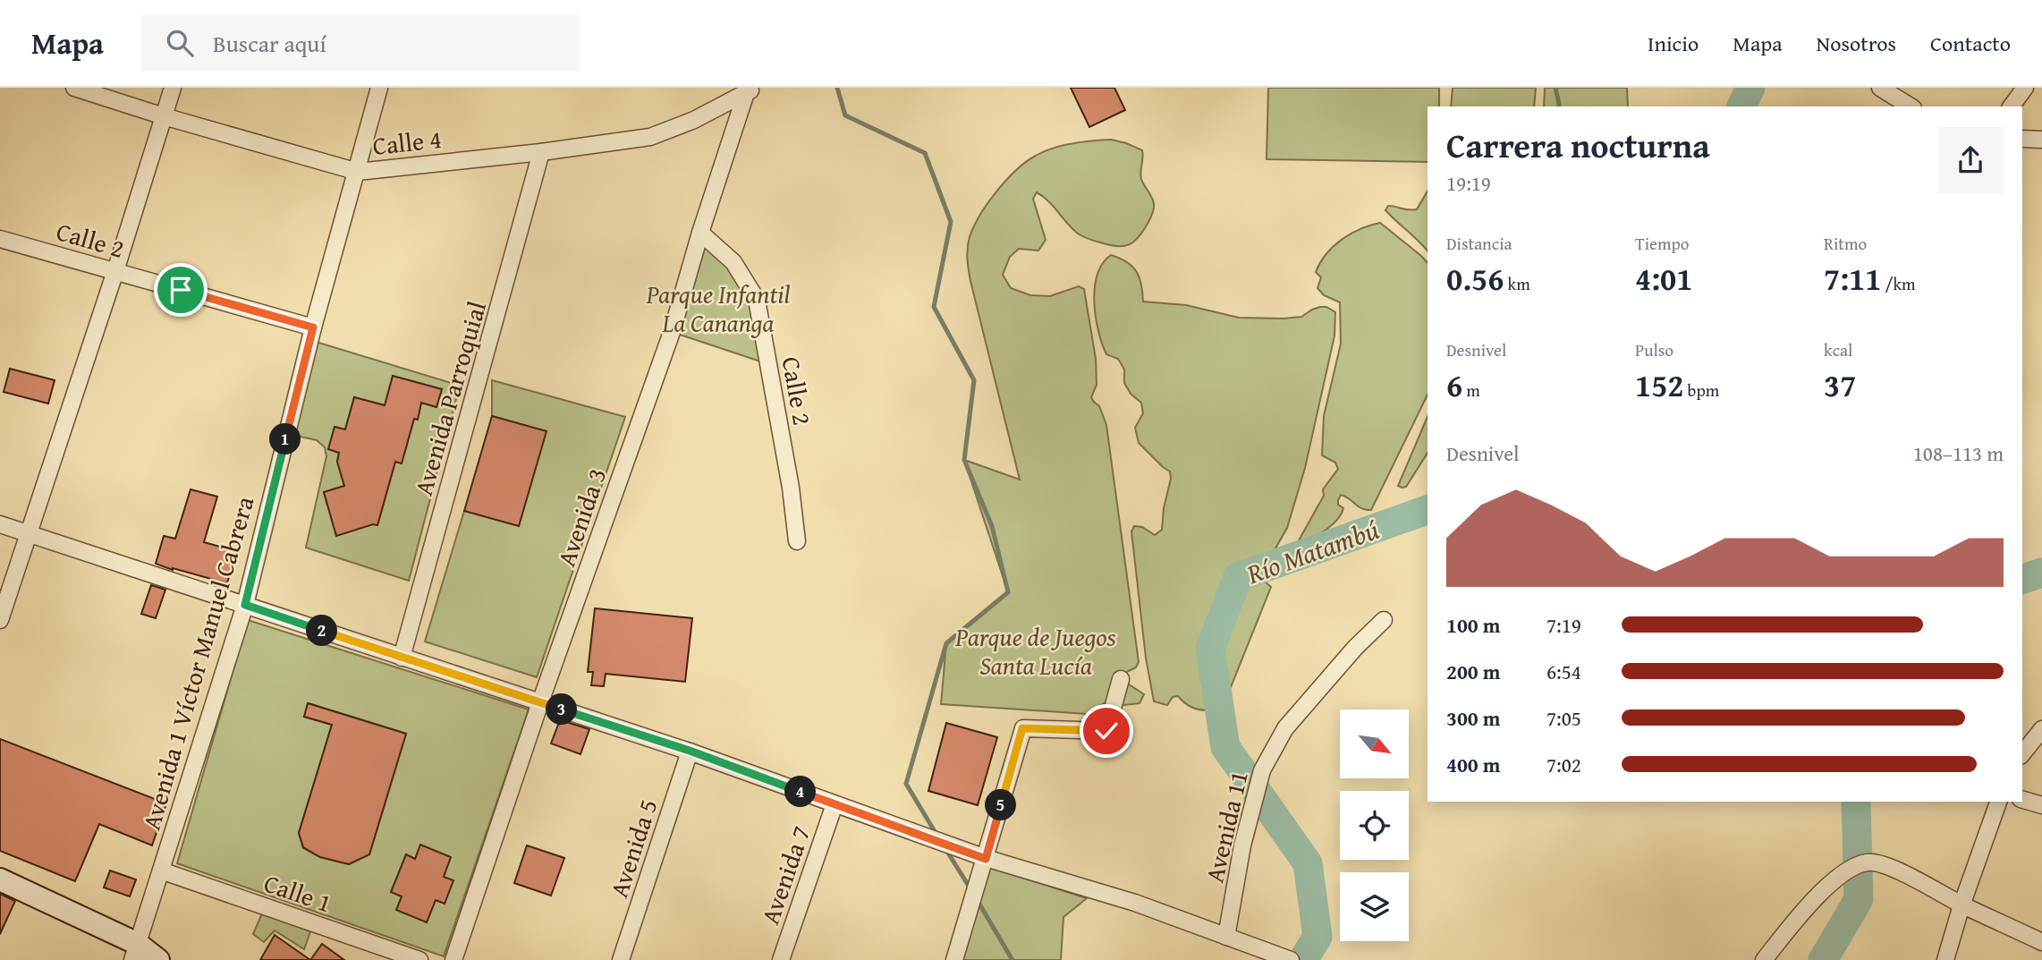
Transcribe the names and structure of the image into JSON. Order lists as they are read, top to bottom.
{
  "streets": {
    "street": [
      "Calle 4",
      "Calle 2",
      "Avenida Parroquial",
      "Avenida 3",
      "Avenida 1 Víctor Manuel Cabrera",
      "Avenida 11",
      "Avenida 5",
      "Avenida 7",
      "Calle 1"
    ]
  },
  "crossings": [
    ["Calle 4", "Avenida Parroquial"],
    ["Calle 4", "Avenida 3"],
    ["Calle 4", "Avenida 1 Víctor Manuel Cabrera"],
    ["Calle 2", "Avenida 3"],
    ["Calle 2", "Avenida 1 Víctor Manuel Cabrera"],
    ["Avenida 1 Víctor Manuel Cabrera", "Calle 1"]
  ],
  "water": ["Río Matambú"],
  "parks": ["Parque Infantil La Cananga", "Parque de Juegos Santa Lucía"],
  "north": "bottom right",
  "page": {
    "header": "Mapa",
    "search": "Buscar aquí",
    "nav": [
      "Inicio",
      "Mapa",
      "Nosotros",
      "Contacto"
    ],
    "heading": ["Carrera nocturna", "19:19"],
    "stats": [
      ["Distancia", "0.56 km"],
      ["Tiempo", "4:01"],
      ["Ritmo", "7:11 /km"],
      ["Desnivel", "6 m"],
      ["Pulso", "152 bpm"],
      ["kcal", "37"]
    ],
    "pins": [
      "1",
      "2",
      "3",
      "4",
      "5"
    ],
    "chart": ["Desnivel", "108–113 m"],
    "list": [
      {
        "name": "100 m",
        "note": "7:19"
      },
      {
        "name": "200 m",
        "note": "6:54"
      },
      {
        "name": "300 m",
        "note": "7:05"
      },
      {
        "name": "400 m",
        "note": "7:02"
      }
    ]
  }
}
